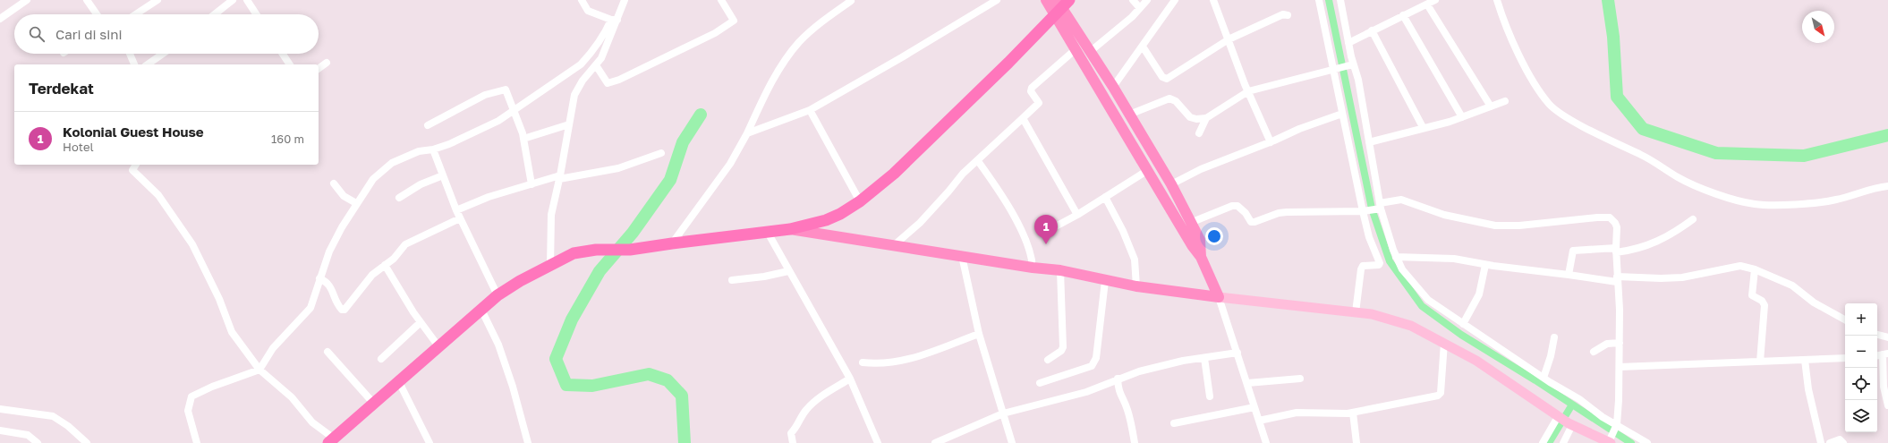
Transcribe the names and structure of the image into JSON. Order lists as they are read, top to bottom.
{
  "north": "bottom right",
  "page": {
    "search": "Cari di sini",
    "heading": "Terdekat",
    "list": [
      {
        "mark": "1",
        "name": "Kolonial Guest House",
        "note": "Hotel",
        "value": "160 m"
      }
    ],
    "pins": "1",
    "map_buttons": ["+", "−"]
  }
}
